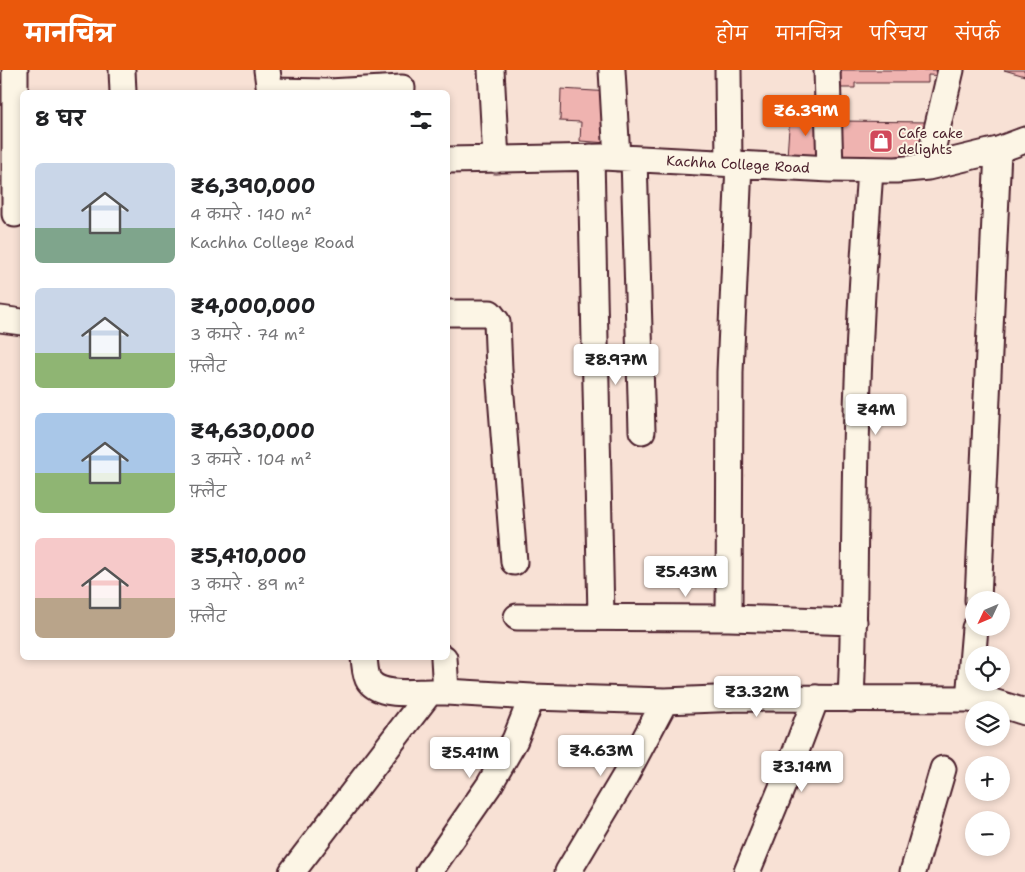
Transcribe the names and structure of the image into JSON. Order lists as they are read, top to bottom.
{
  "streets": {
    "street": ["Kachha College Road"]
  },
  "places": {
    "shop": ["Cafe cake delights"]
  },
  "north": "bottom left",
  "page": {
    "header": "मानचित्र",
    "nav": [
      "होम",
      "मानचित्र",
      "परिचय",
      "संपर्क"
    ],
    "heading": "8 घर",
    "price": [
      "₹6.39M",
      "₹8.97M",
      "₹4M",
      "₹5.43M",
      "₹3.32M",
      "₹4.63M",
      "₹5.41M",
      "₹3.14M"
    ],
    "list": [
      {
        "name": "₹6,390,000",
        "note": "4 कमरे · 140 m² · Kachha College Road"
      },
      {
        "name": "₹4,000,000",
        "note": "3 कमरे · 74 m² · फ़्लैट"
      },
      {
        "name": "₹4,630,000",
        "note": "3 कमरे · 104 m² · फ़्लैट"
      },
      {
        "name": "₹5,410,000",
        "note": "3 कमरे · 89 m² · फ़्लैट"
      }
    ],
    "map_buttons": ["+", "−"]
  }
}
